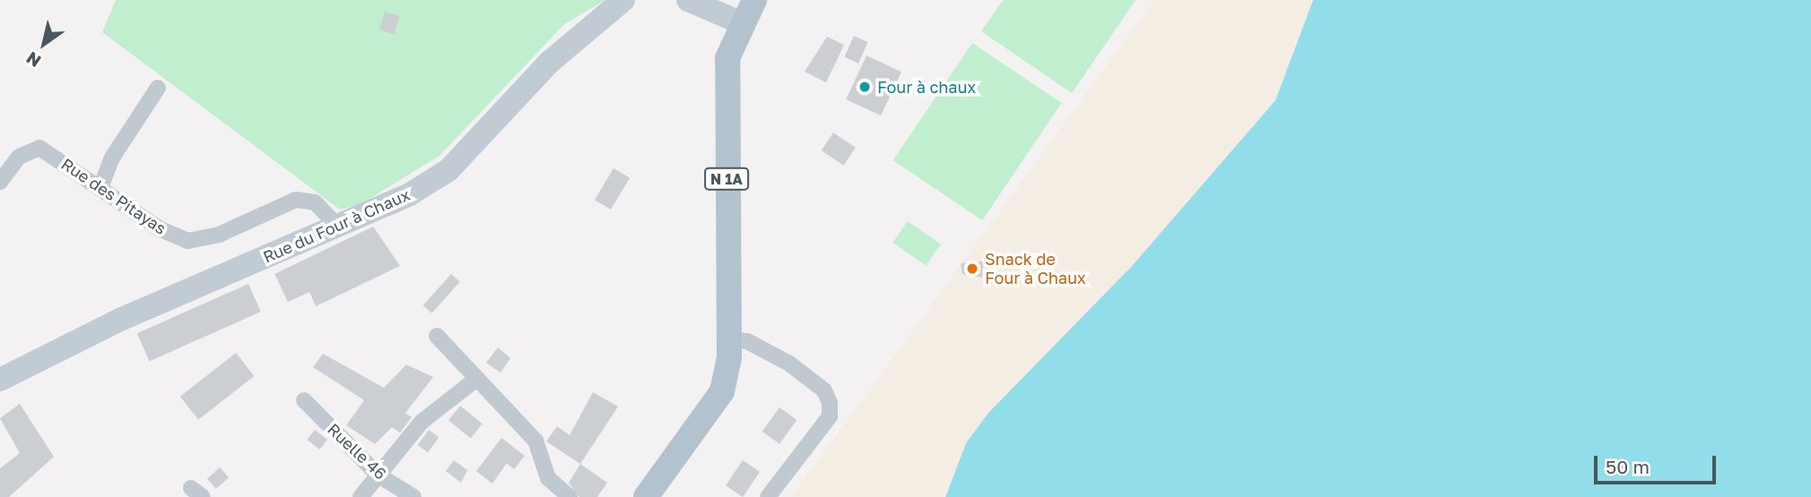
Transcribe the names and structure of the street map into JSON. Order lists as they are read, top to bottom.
{
  "streets": {
    "main road": ["N 1A", "Rue du Four à Chaux"],
    "street": ["Rue des Pitayas", "Ruelle 46"]
  },
  "crossings": [
    ["Rue des Pitayas", "Rue du Four à Chaux"]
  ],
  "places": ["Four à chaux", "Snack de Four à Chaux"],
  "scale_bar": "50 m",
  "north": "bottom left"
}
